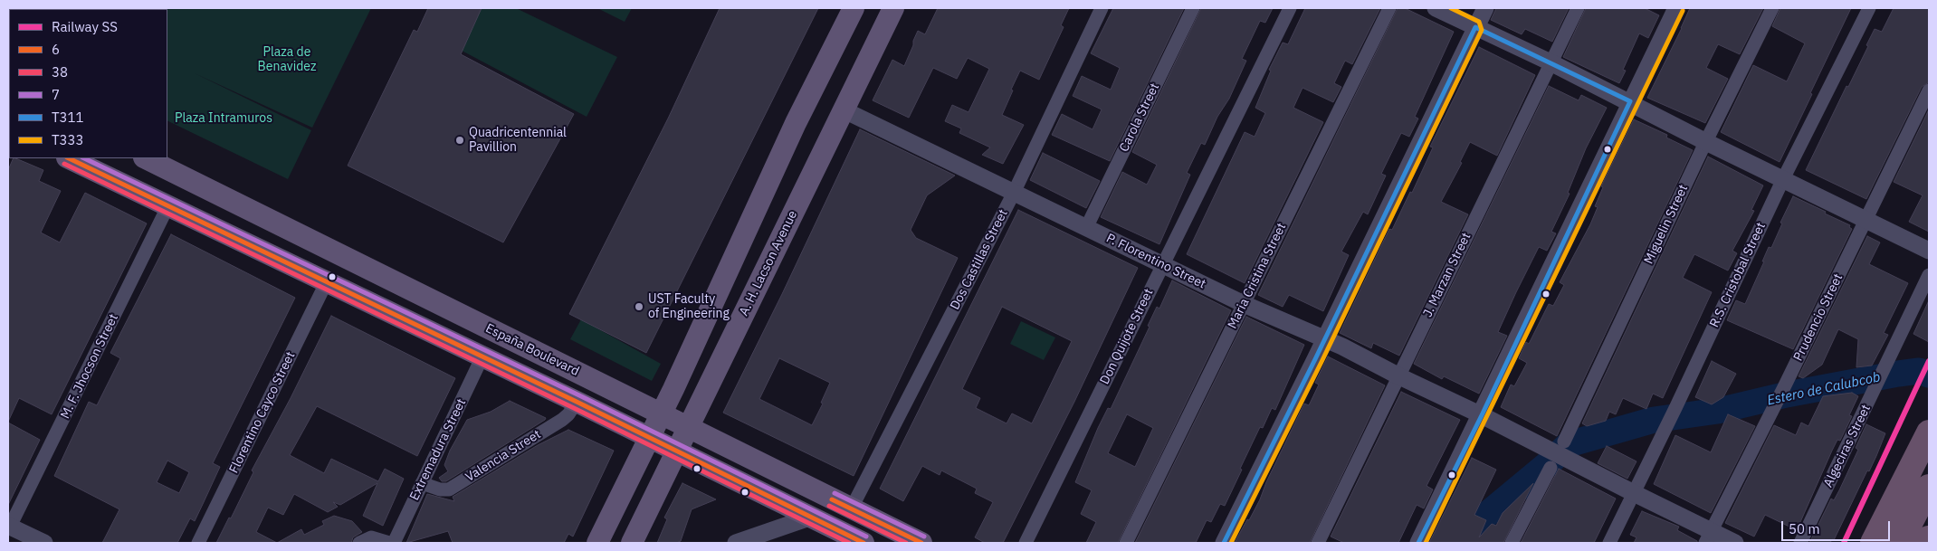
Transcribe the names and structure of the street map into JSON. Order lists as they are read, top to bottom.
{
  "streets": {
    "main road": ["A. H. Lacson Avenue", "España Boulevard"],
    "street": [
      "Carola Street",
      "Miguelin Street",
      "Dos Castillas Street",
      "P. Florentino Street",
      "J. Marzan Street",
      "R.S. Cristobal Street",
      "Maria Cristina Street",
      "Prudencio Street",
      "Don Quijote Street",
      "M. F. Jhocson Street",
      "Florentino Cayco Street",
      "Algeciras Street",
      "Extremadura Street",
      "Valencia Street"
    ]
  },
  "crossings": [
    ["Carola Street", "P. Florentino Street"],
    ["Dos Castillas Street", "P. Florentino Street"],
    ["Dos Castillas Street", "España Boulevard"],
    ["P. Florentino Street", "A. H. Lacson Avenue"],
    ["P. Florentino Street", "J. Marzan Street"],
    ["P. Florentino Street", "R.S. Cristobal Street"],
    ["P. Florentino Street", "Maria Cristina Street"],
    ["P. Florentino Street", "Prudencio Street"],
    ["P. Florentino Street", "Don Quijote Street"],
    ["A. H. Lacson Avenue", "España Boulevard"],
    ["Extremadura Street", "Valencia Street"]
  ],
  "water": ["Estero de Calubcob"],
  "parks": ["Plaza de Benavidez", "Plaza Intramuros"],
  "places": ["Quadricentennial Pavillion", "UST Faculty of Engineering"],
  "lines": [
    "transit line T333",
    "transit line T311",
    "transit line 6",
    "transit line 7",
    "transit line 38",
    "rail line SS"
  ],
  "legend": [
    "Railway SS",
    "6",
    "38",
    "7",
    "T311",
    "T333"
  ],
  "scale_bar": "50 m"
}
